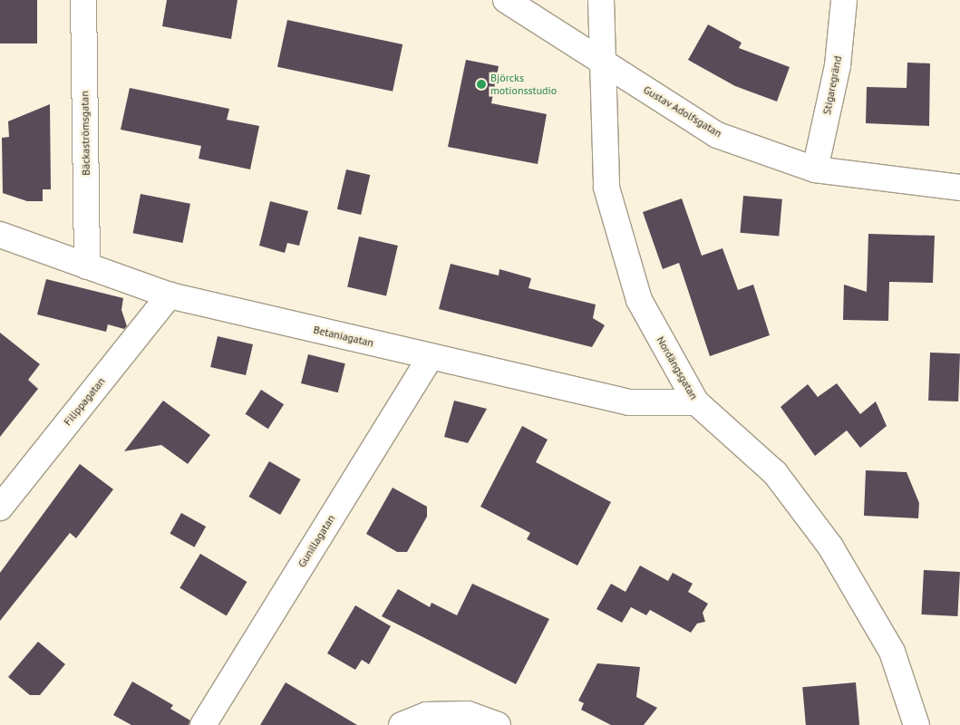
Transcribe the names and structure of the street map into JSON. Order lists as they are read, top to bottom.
{
  "streets": {
    "street": [
      "Stigaregränd",
      "Gustav Adolfsgatan",
      "Bäckaströmsgatan",
      "Betaniagatan",
      "Nordängsgatan",
      "Filippagatan",
      "Gunillagatan"
    ]
  },
  "crossings": [
    ["Stigaregränd", "Gustav Adolfsgatan"],
    ["Gustav Adolfsgatan", "Nordängsgatan"],
    ["Bäckaströmsgatan", "Betaniagatan"],
    ["Betaniagatan", "Nordängsgatan"],
    ["Betaniagatan", "Filippagatan"],
    ["Betaniagatan", "Gunillagatan"]
  ],
  "places": ["Björcks motionsstudio"]
}
